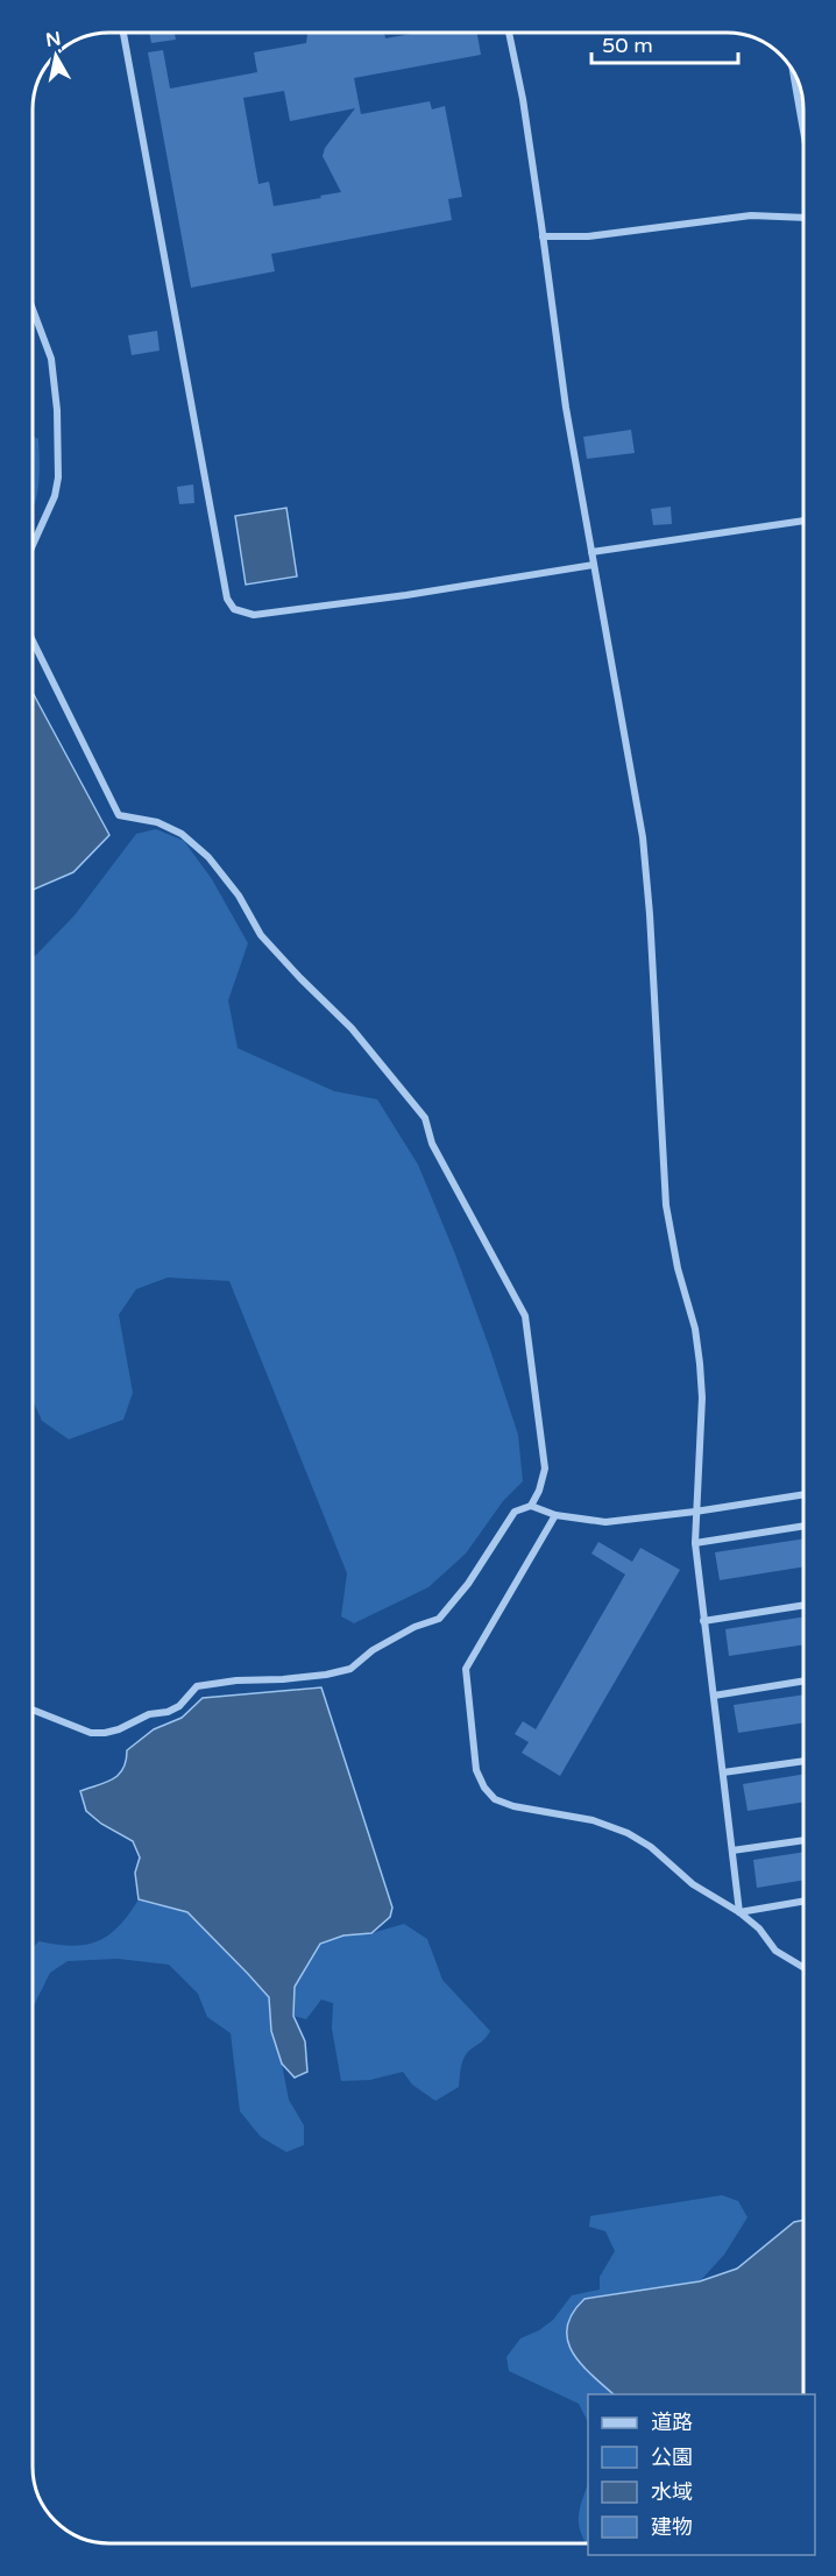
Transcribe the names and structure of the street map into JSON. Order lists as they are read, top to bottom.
{
  "legend": [
    "道路",
    "公園",
    "水域",
    "建物"
  ],
  "scale_bar": "50 m",
  "north": "top"
}
